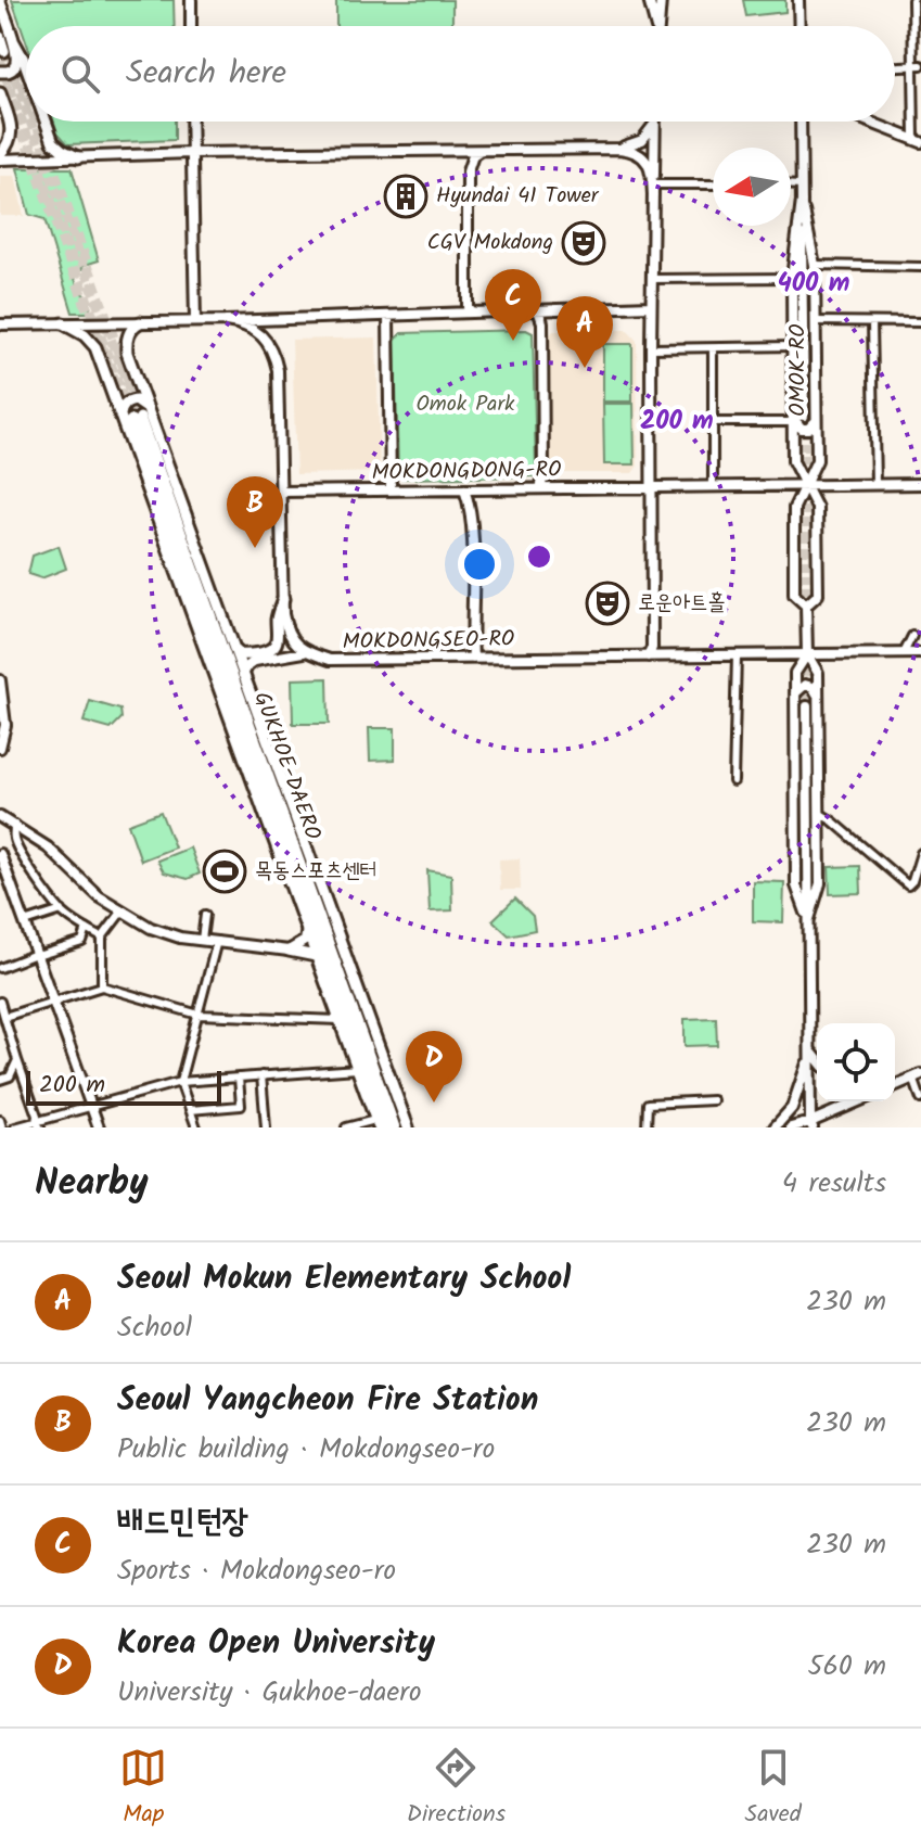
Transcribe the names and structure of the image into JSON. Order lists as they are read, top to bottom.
{
  "streets": {
    "main road": [
      "OMOK-RO",
      "MOKDONGDONG-RO",
      "MOKDONGSEO-RO",
      "GUKHOE-DAERO"
    ]
  },
  "crossings": [
    ["OMOK-RO", "MOKDONGDONG-RO"],
    ["OMOK-RO", "MOKDONGSEO-RO"]
  ],
  "parks": ["Omok Park"],
  "places": {
    "building": ["Hyundai 41 Tower"],
    "theatre": ["CGV Mokdong", "로운아트홀"],
    "sports": ["목동스포츠센터"]
  },
  "scale_bar": "200 m",
  "north": "left",
  "page": {
    "search": "Search here",
    "pins": [
      "C",
      "A",
      "B",
      "D"
    ],
    "scale": "200 m",
    "heading": ["Nearby", "4 results"],
    "list": [
      {
        "mark": "A",
        "name": "Seoul Mokun Elementary School",
        "note": "School",
        "value": "230 m"
      },
      {
        "mark": "B",
        "name": "Seoul Yangcheon Fire Station",
        "note": "Public building · Mokdongseo-ro",
        "value": "230 m"
      },
      {
        "mark": "C",
        "name": "배드민턴장",
        "note": "Sports · Mokdongseo-ro",
        "value": "230 m"
      },
      {
        "mark": "D",
        "name": "Korea Open University",
        "note": "University · Gukhoe-daero",
        "value": "560 m"
      }
    ],
    "nav": ["Map", "Directions", "Saved"]
  },
  "rings": ["400 m", "200 m"]
}
